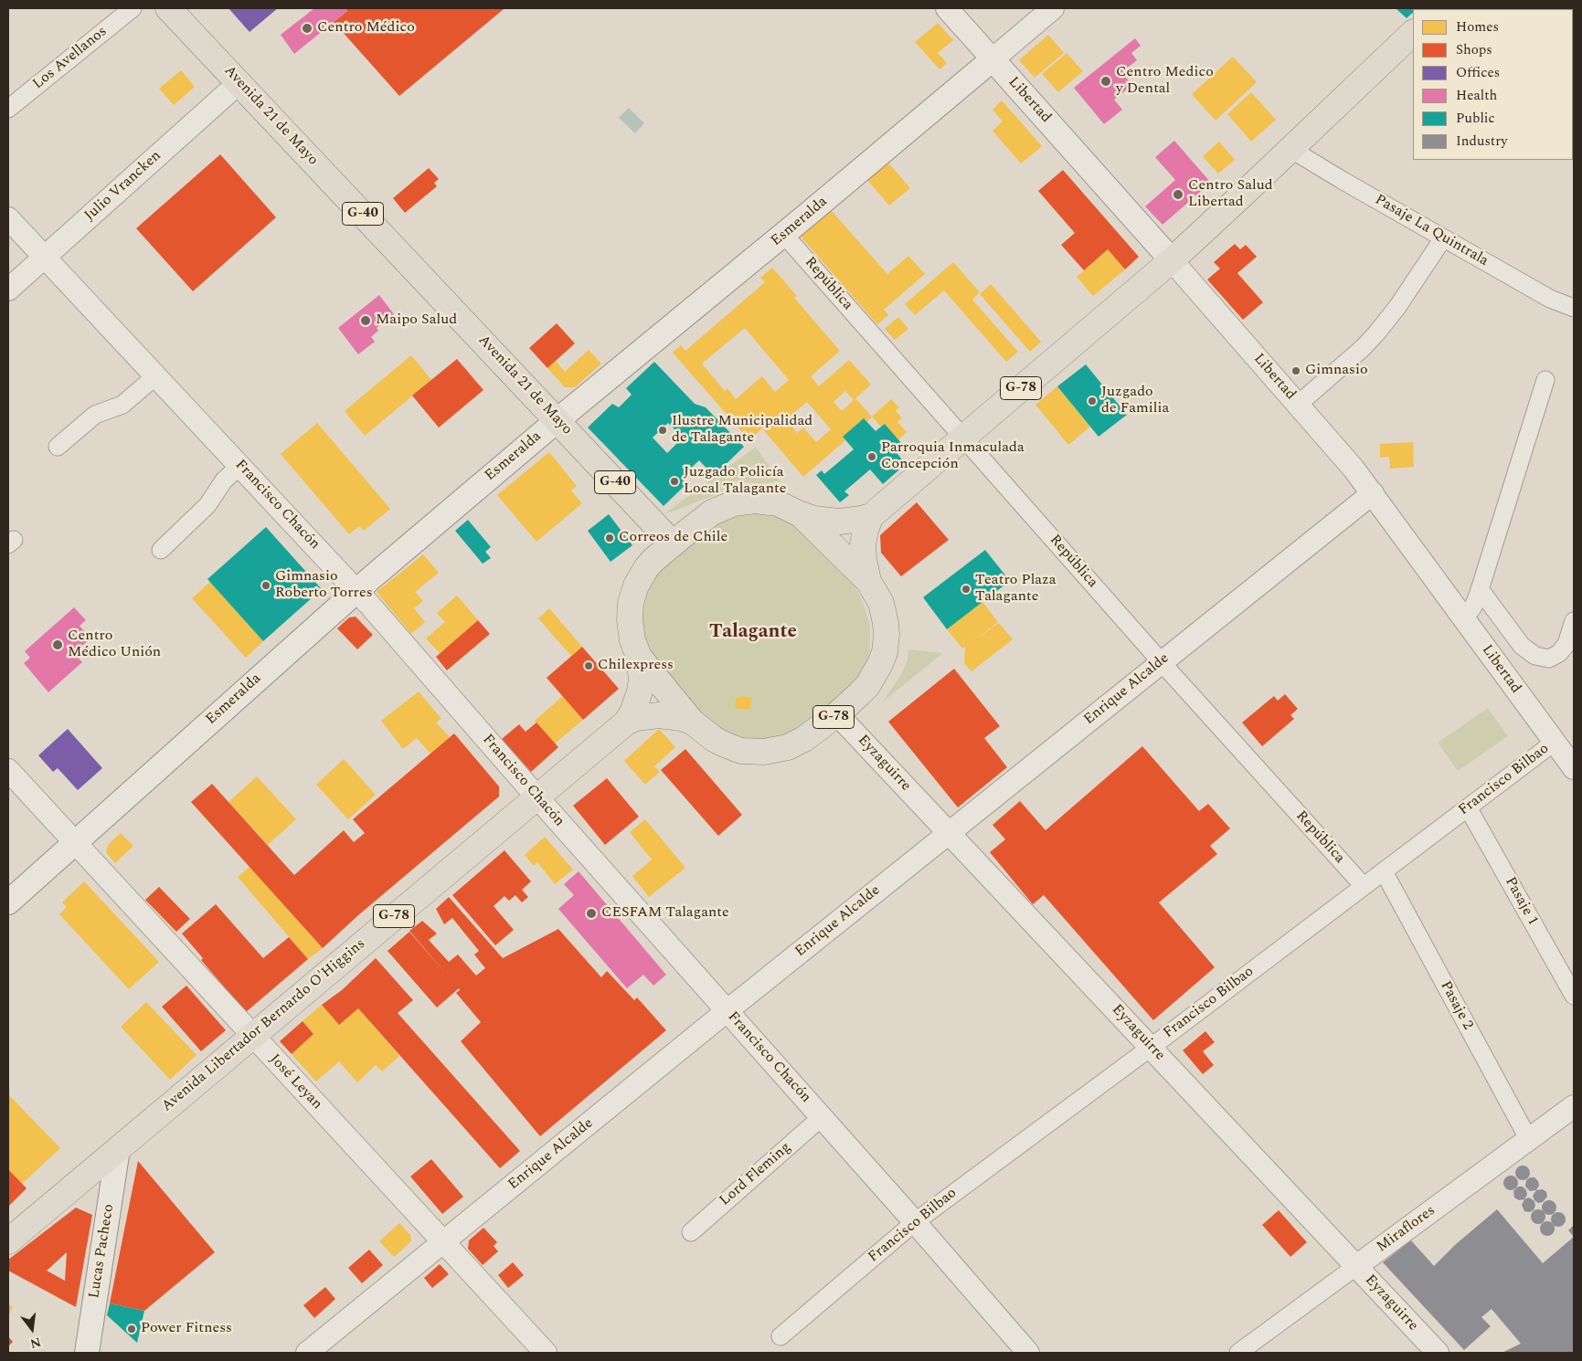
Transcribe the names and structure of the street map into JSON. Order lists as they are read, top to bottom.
{
  "streets": {
    "main road": [
      "Libertad",
      "Avenida 21 de Mayo",
      "G-40",
      "Esmeralda",
      "G-78",
      "Avenida Libertador Bernardo O'Higgins",
      "Lucas Pacheco"
    ],
    "street": [
      "Los Avellanos",
      "Julio Vrancken",
      "Pasaje La Quintrala",
      "República",
      "Francisco Chacón",
      "Enrique Alcalde",
      "Eyzaguirre",
      "Francisco Bilbao",
      "Pasaje 1",
      "Pasaje 2",
      "José Leyan",
      "Lord Fleming",
      "Miraflores"
    ]
  },
  "crossings": [
    ["Libertad", "Esmeralda"],
    ["Libertad", "G-78"],
    ["Libertad", "Enrique Alcalde"],
    ["Libertad", "Francisco Bilbao"],
    ["Avenida 21 de Mayo", "Julio Vrancken"],
    ["Avenida 21 de Mayo", "Esmeralda"],
    ["Avenida 21 de Mayo", "G-78"],
    ["Julio Vrancken", "Francisco Chacón"],
    ["Esmeralda", "República"],
    ["Esmeralda", "Francisco Chacón"],
    ["Esmeralda", "José Leyan"],
    ["Pasaje La Quintrala", "G-78"],
    ["República", "G-78"],
    ["República", "Enrique Alcalde"],
    ["República", "Francisco Bilbao"],
    ["G-78", "Eyzaguirre"],
    ["G-78", "Avenida Libertador Bernardo O'Higgins"],
    ["Francisco Chacón", "Enrique Alcalde"],
    ["Francisco Chacón", "Francisco Bilbao"],
    ["Francisco Chacón", "Avenida Libertador Bernardo O'Higgins"],
    ["Francisco Chacón", "Lord Fleming"],
    ["Enrique Alcalde", "Eyzaguirre"],
    ["Enrique Alcalde", "José Leyan"],
    ["Eyzaguirre", "Francisco Bilbao"],
    ["Eyzaguirre", "Miraflores"],
    ["Francisco Bilbao", "Pasaje 1"],
    ["Francisco Bilbao", "Pasaje 2"],
    ["Pasaje 2", "Miraflores"],
    ["Avenida Libertador Bernardo O'Higgins", "José Leyan"],
    ["Avenida Libertador Bernardo O'Higgins", "Lucas Pacheco"]
  ],
  "districts": ["Talagante"],
  "places": [
    "Centro Médico",
    "Centro Medico y Dental",
    "Centro Salud Libertad",
    "Maipo Salud",
    "Gimnasio",
    "Juzgado de Familia",
    "Ilustre Municipalidad de Talagante",
    "Parroquia Inmaculada Concepción",
    "Juzgado Policía Local Talagante",
    "Correos de Chile",
    "Gimnasio Roberto Torres",
    "Teatro Plaza Talagante",
    "Centro Médico Unión",
    "Chilexpress",
    "CESFAM Talagante",
    "Power Fitness"
  ],
  "legend": [
    "Homes",
    "Shops",
    "Offices",
    "Health",
    "Public",
    "Industry"
  ],
  "north": "bottom"
}
